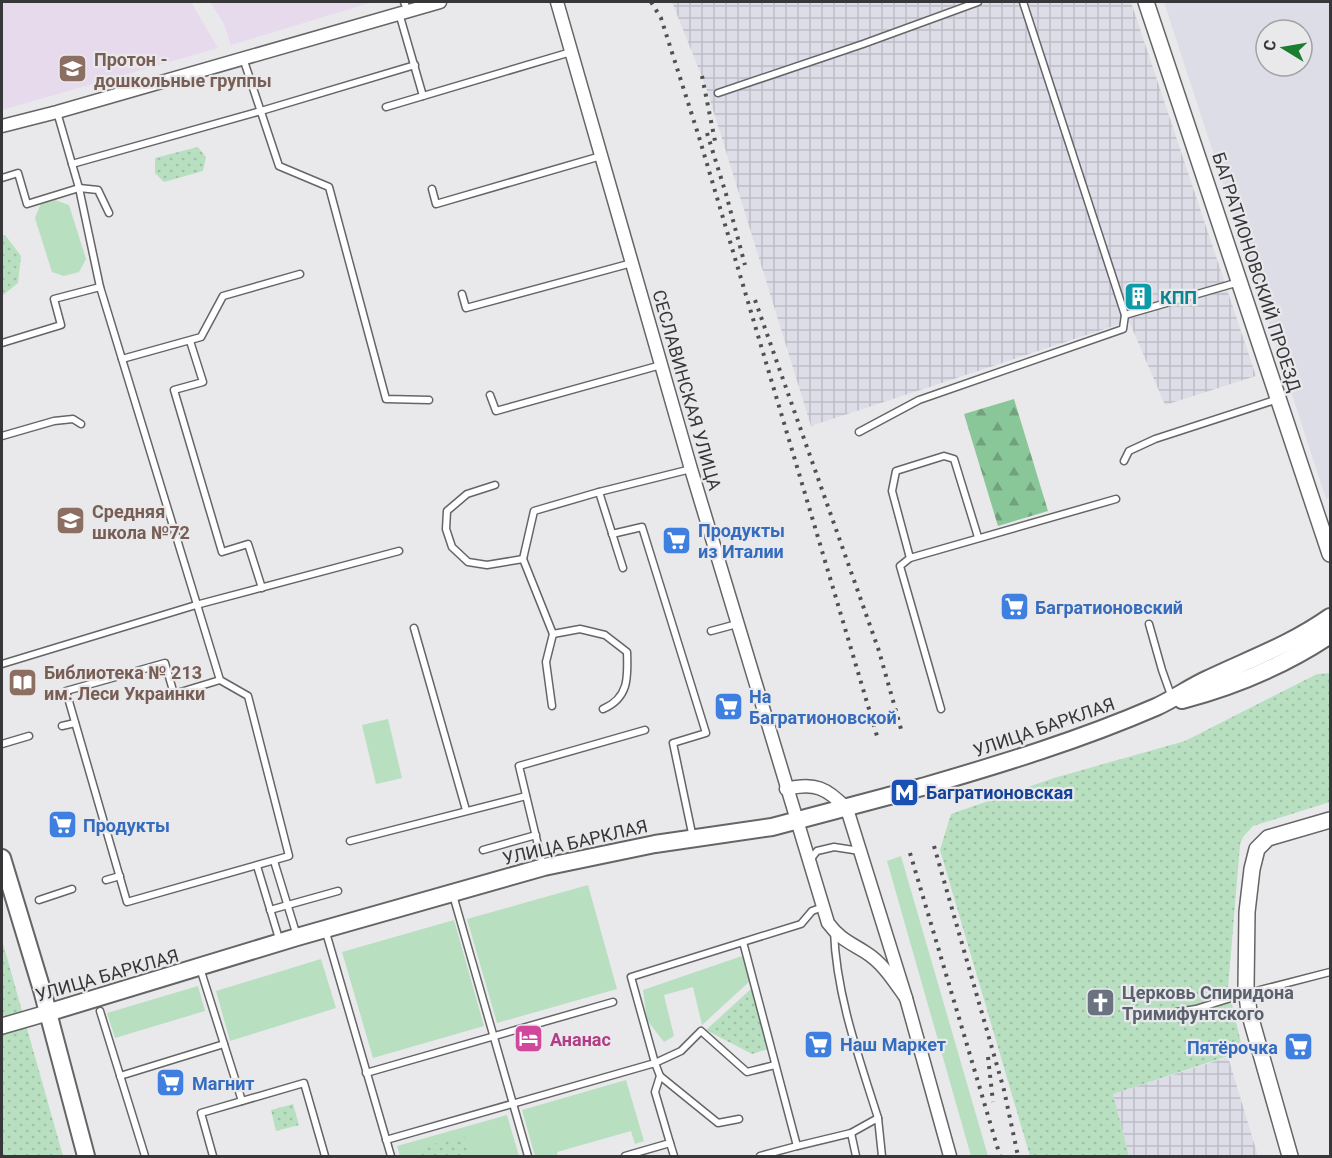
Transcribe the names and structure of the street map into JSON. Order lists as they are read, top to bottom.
{
  "streets": {
    "main road": ["УЛИЦА БАРКЛАЯ"],
    "street": ["БАГРАТИОНОВСКИЙ ПРОЕЗД", "СЕСЛАВИНСКАЯ УЛИЦА"]
  },
  "crossings": [
    ["СЕСЛАВИНСКАЯ УЛИЦА", "УЛИЦА БАРКЛАЯ"]
  ],
  "places": {
    "school or university": ["Протон - дошкольные группы", "Средняя школа №72"],
    "building": ["КПП"],
    "supermarket": [
      "Продукты из Италии",
      "Багратионовский",
      "На Багратионовской",
      "Продукты",
      "Наш Маркет",
      "Пятёрочка",
      "Магнит"
    ],
    "library": ["Библиотека № 213 им. Леси Украинки"],
    "metro station": ["Багратионовская"],
    "church": ["Церковь Спиридона Тримифунтского"],
    "hotel": ["Ананас"]
  },
  "north": "left"
}
